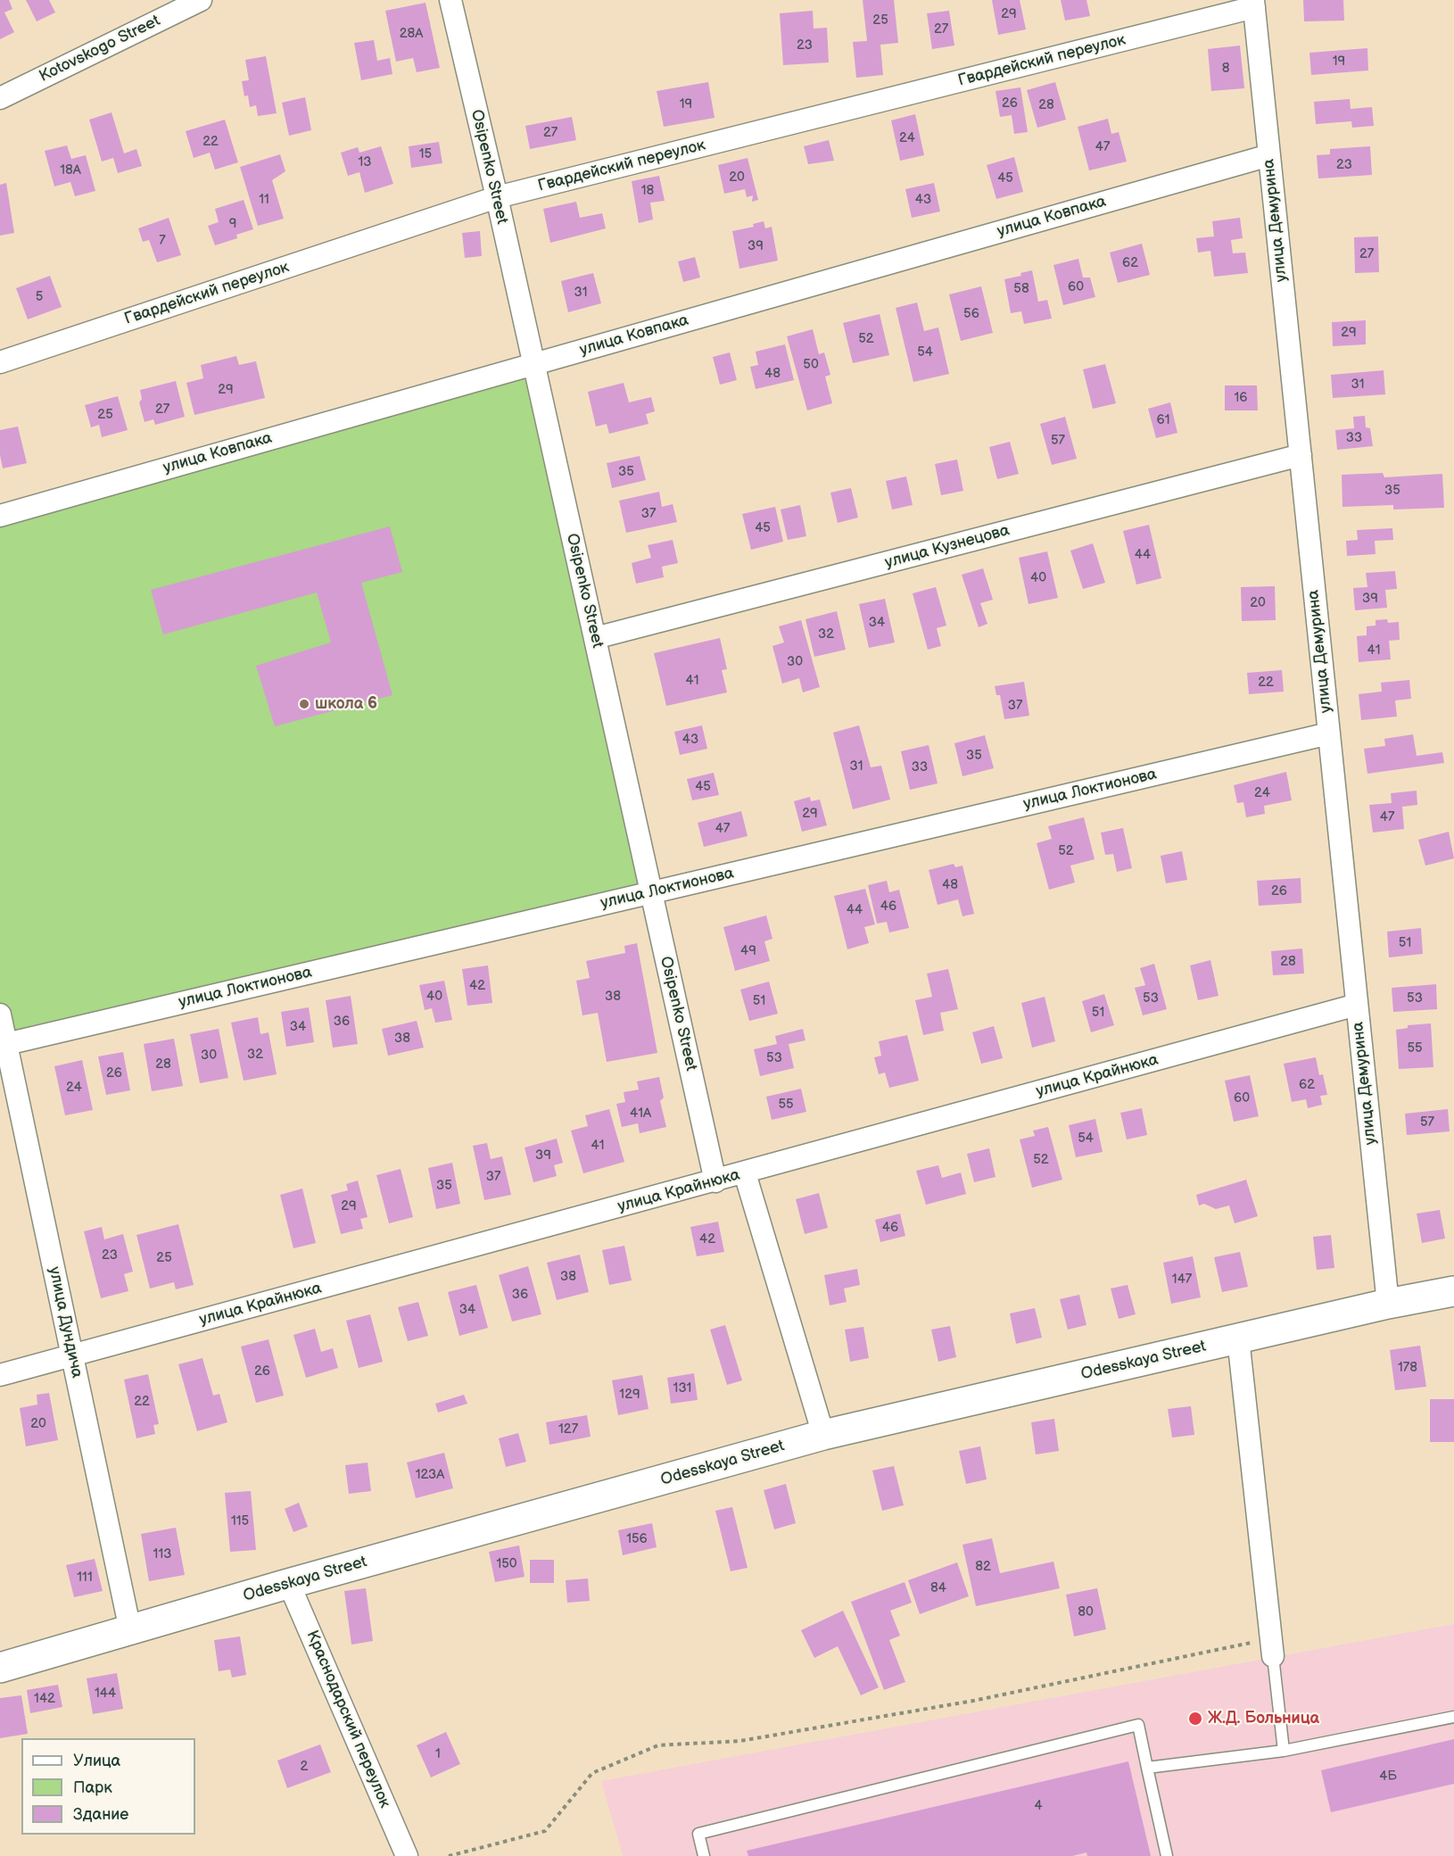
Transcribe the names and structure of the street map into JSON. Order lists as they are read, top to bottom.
{
  "streets": {
    "main road": ["Odesskaya Street"],
    "street": [
      "Kotovskogo Street",
      "Гвардейский переулок",
      "Osipenko Street",
      "улица Ковпака",
      "улица Демурина",
      "улица Кузнецова",
      "улица Локтионова",
      "улица Крайнюка",
      "улица Дундича",
      "Краснодарский переулок"
    ]
  },
  "crossings": [
    ["Гвардейский переулок", "Osipenko Street"],
    ["Гвардейский переулок", "улица Демурина"],
    ["Osipenko Street", "улица Ковпака"],
    ["Osipenko Street", "улица Кузнецова"],
    ["Osipenko Street", "улица Локтионова"],
    ["Osipenko Street", "улица Крайнюка"],
    ["улица Ковпака", "улица Демурина"],
    ["улица Демурина", "улица Кузнецова"],
    ["улица Демурина", "улица Локтионова"],
    ["улица Демурина", "улица Крайнюка"],
    ["улица Демурина", "Odesskaya Street"],
    ["улица Локтионова", "улица Дундича"],
    ["улица Крайнюка", "улица Дундича"],
    ["улица Дундича", "Odesskaya Street"],
    ["Odesskaya Street", "Краснодарский переулок"]
  ],
  "places": ["школа 6", "Ж.Д. Больница"],
  "house_numbers": [
    "29",
    "25",
    "27",
    "28А",
    "23",
    "19",
    "8",
    "26",
    "19",
    "28",
    "27",
    "24",
    "22",
    "47",
    "15",
    "13",
    "23",
    "18А",
    "20",
    "45",
    "18",
    "11",
    "43",
    "9",
    "7",
    "39",
    "27",
    "62",
    "60",
    "58",
    "31",
    "5",
    "56",
    "29",
    "52",
    "54",
    "50",
    "48",
    "31",
    "29",
    "16",
    "27",
    "25",
    "61",
    "33",
    "57",
    "35",
    "35",
    "37",
    "45",
    "44",
    "40",
    "39",
    "20",
    "34",
    "32",
    "41",
    "30",
    "41",
    "22",
    "37",
    "43",
    "35",
    "31",
    "33",
    "45",
    "24",
    "29",
    "47",
    "47",
    "52",
    "48",
    "26",
    "46",
    "44",
    "51",
    "49",
    "28",
    "42",
    "40",
    "38",
    "53",
    "53",
    "51",
    "51",
    "36",
    "34",
    "38",
    "55",
    "32",
    "30",
    "53",
    "28",
    "26",
    "62",
    "24",
    "60",
    "55",
    "41А",
    "57",
    "54",
    "41",
    "39",
    "52",
    "37",
    "35",
    "29",
    "46",
    "42",
    "23",
    "25",
    "38",
    "147",
    "36",
    "34",
    "178",
    "26",
    "131",
    "129",
    "22",
    "20",
    "127",
    "123А",
    "115",
    "156",
    "113",
    "150",
    "82",
    "111",
    "84",
    "80",
    "144",
    "142",
    "1",
    "2",
    "4Б",
    "4"
  ],
  "legend": ["Улица", "Парк", "Здание"]
}
